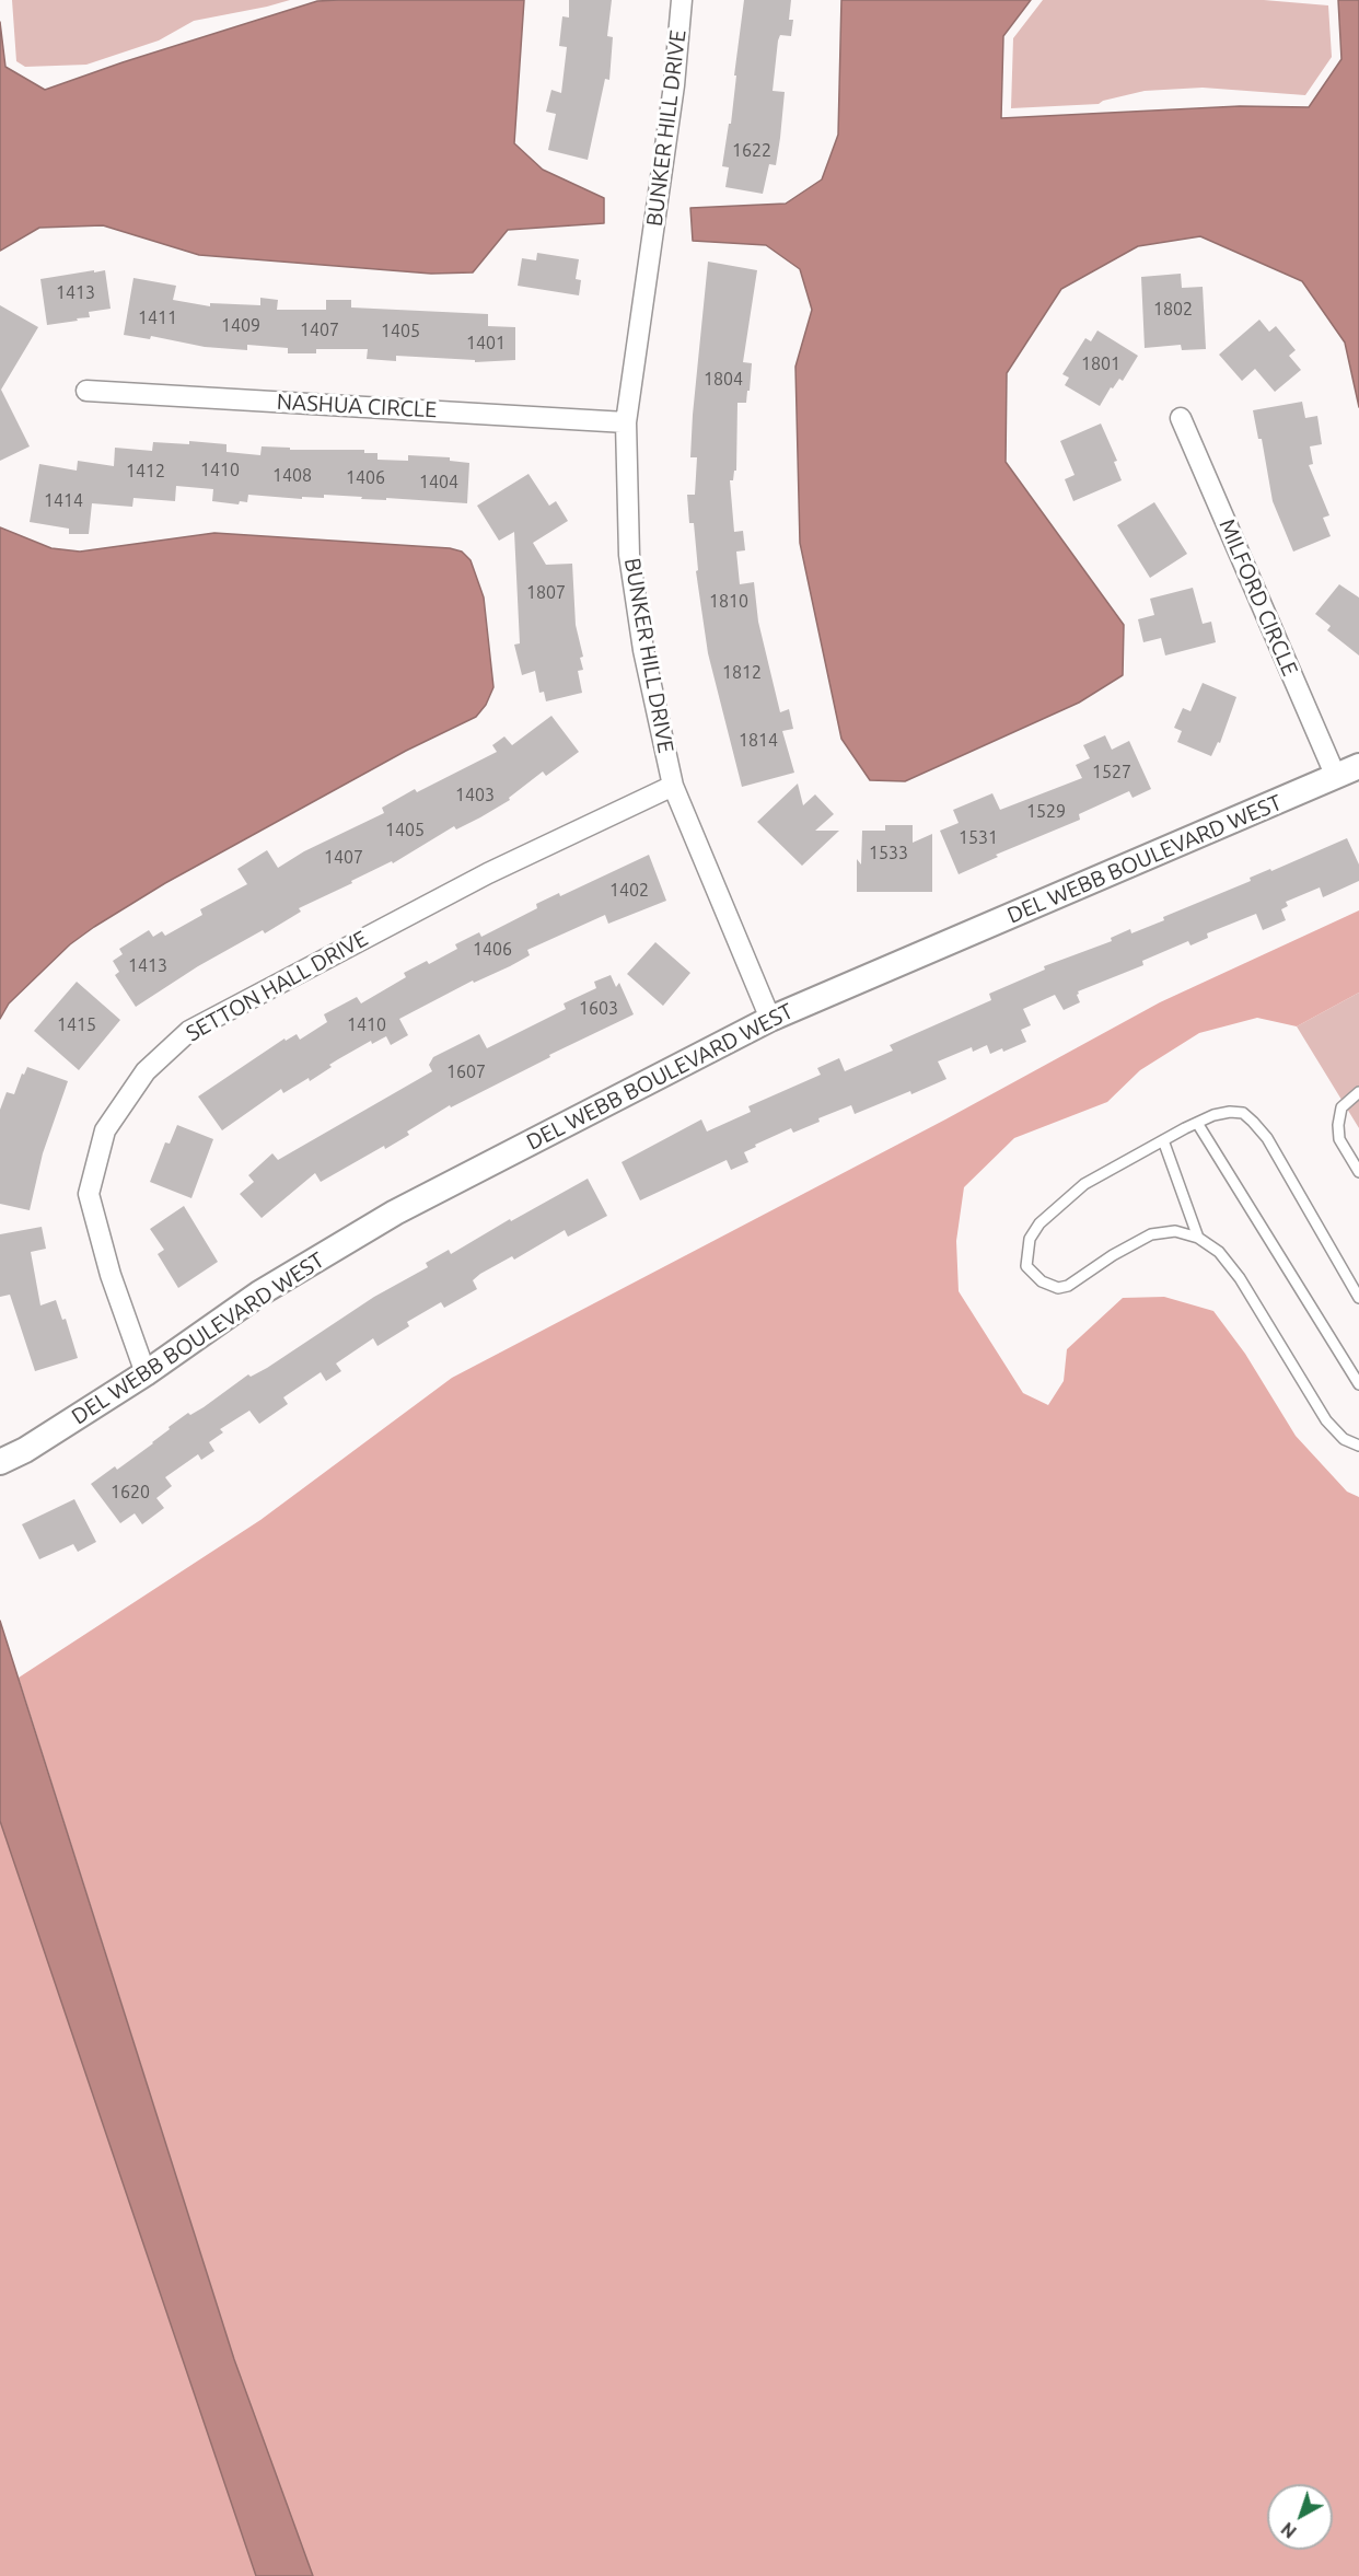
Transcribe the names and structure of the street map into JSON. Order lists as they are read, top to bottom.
{
  "streets": {
    "street": [
      "BUNKER HILL DRIVE",
      "NASHUA CIRCLE",
      "MILFORD CIRCLE",
      "DEL WEBB BOULEVARD WEST",
      "SETTON HALL DRIVE"
    ]
  },
  "crossings": [
    ["BUNKER HILL DRIVE", "NASHUA CIRCLE"],
    ["BUNKER HILL DRIVE", "DEL WEBB BOULEVARD WEST"],
    ["BUNKER HILL DRIVE", "SETTON HALL DRIVE"],
    ["MILFORD CIRCLE", "DEL WEBB BOULEVARD WEST"],
    ["DEL WEBB BOULEVARD WEST", "SETTON HALL DRIVE"]
  ],
  "house_numbers": [
    "1622",
    "1413",
    "1802",
    "1411",
    "1409",
    "1407",
    "1405",
    "1401",
    "1801",
    "1804",
    "1410",
    "1412",
    "1408",
    "1406",
    "1404",
    "1414",
    "1807",
    "1810",
    "1812",
    "1814",
    "1527",
    "1403",
    "1529",
    "1405",
    "1531",
    "1533",
    "1407",
    "1402",
    "1406",
    "1413",
    "1603",
    "1415",
    "1410",
    "1607",
    "1620"
  ],
  "north": "bottom left"
}
